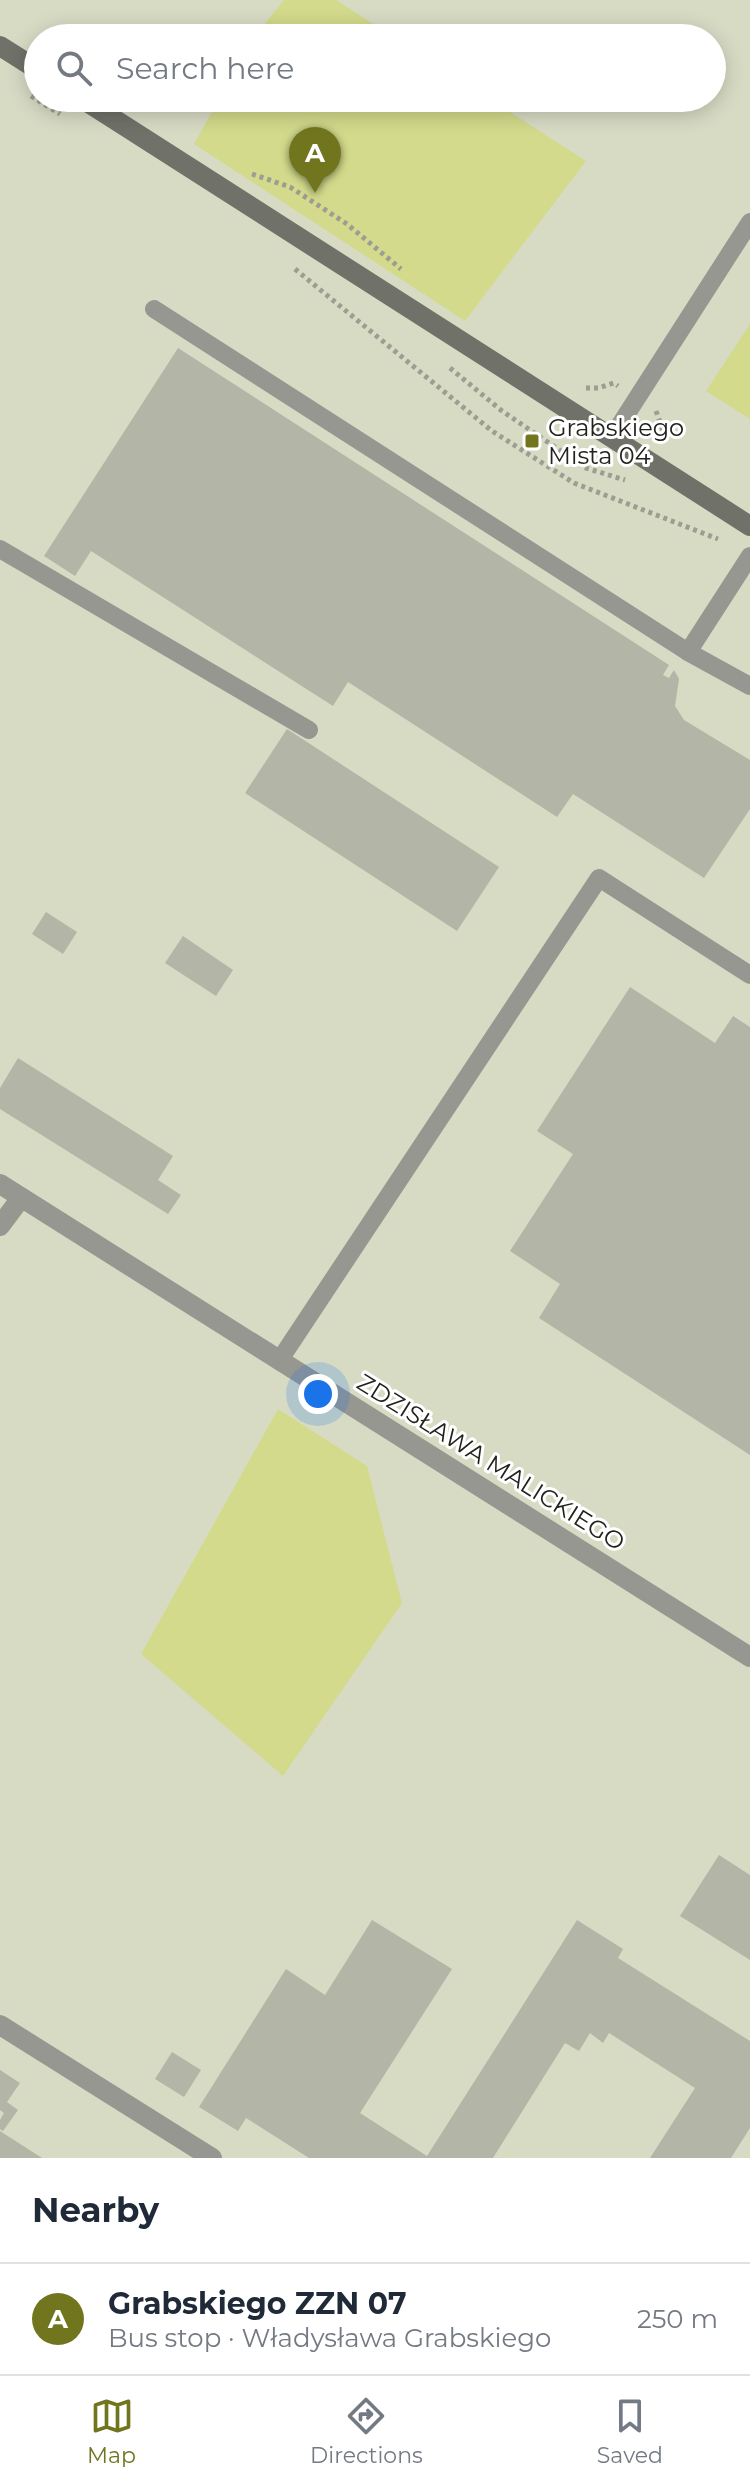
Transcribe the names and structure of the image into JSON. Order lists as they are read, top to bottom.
{
  "streets": {
    "street": ["ZDZISŁAWA MALICKIEGO"]
  },
  "places": {
    "transit": ["Grabskiego Mista 04"]
  },
  "page": {
    "search": "Search here",
    "pins": "A",
    "heading": "Nearby",
    "list": [
      {
        "mark": "A",
        "name": "Grabskiego ZZN 07",
        "note": "Bus stop · Władysława Grabskiego",
        "value": "250 m"
      }
    ],
    "nav": ["Map", "Directions", "Saved"]
  }
}
